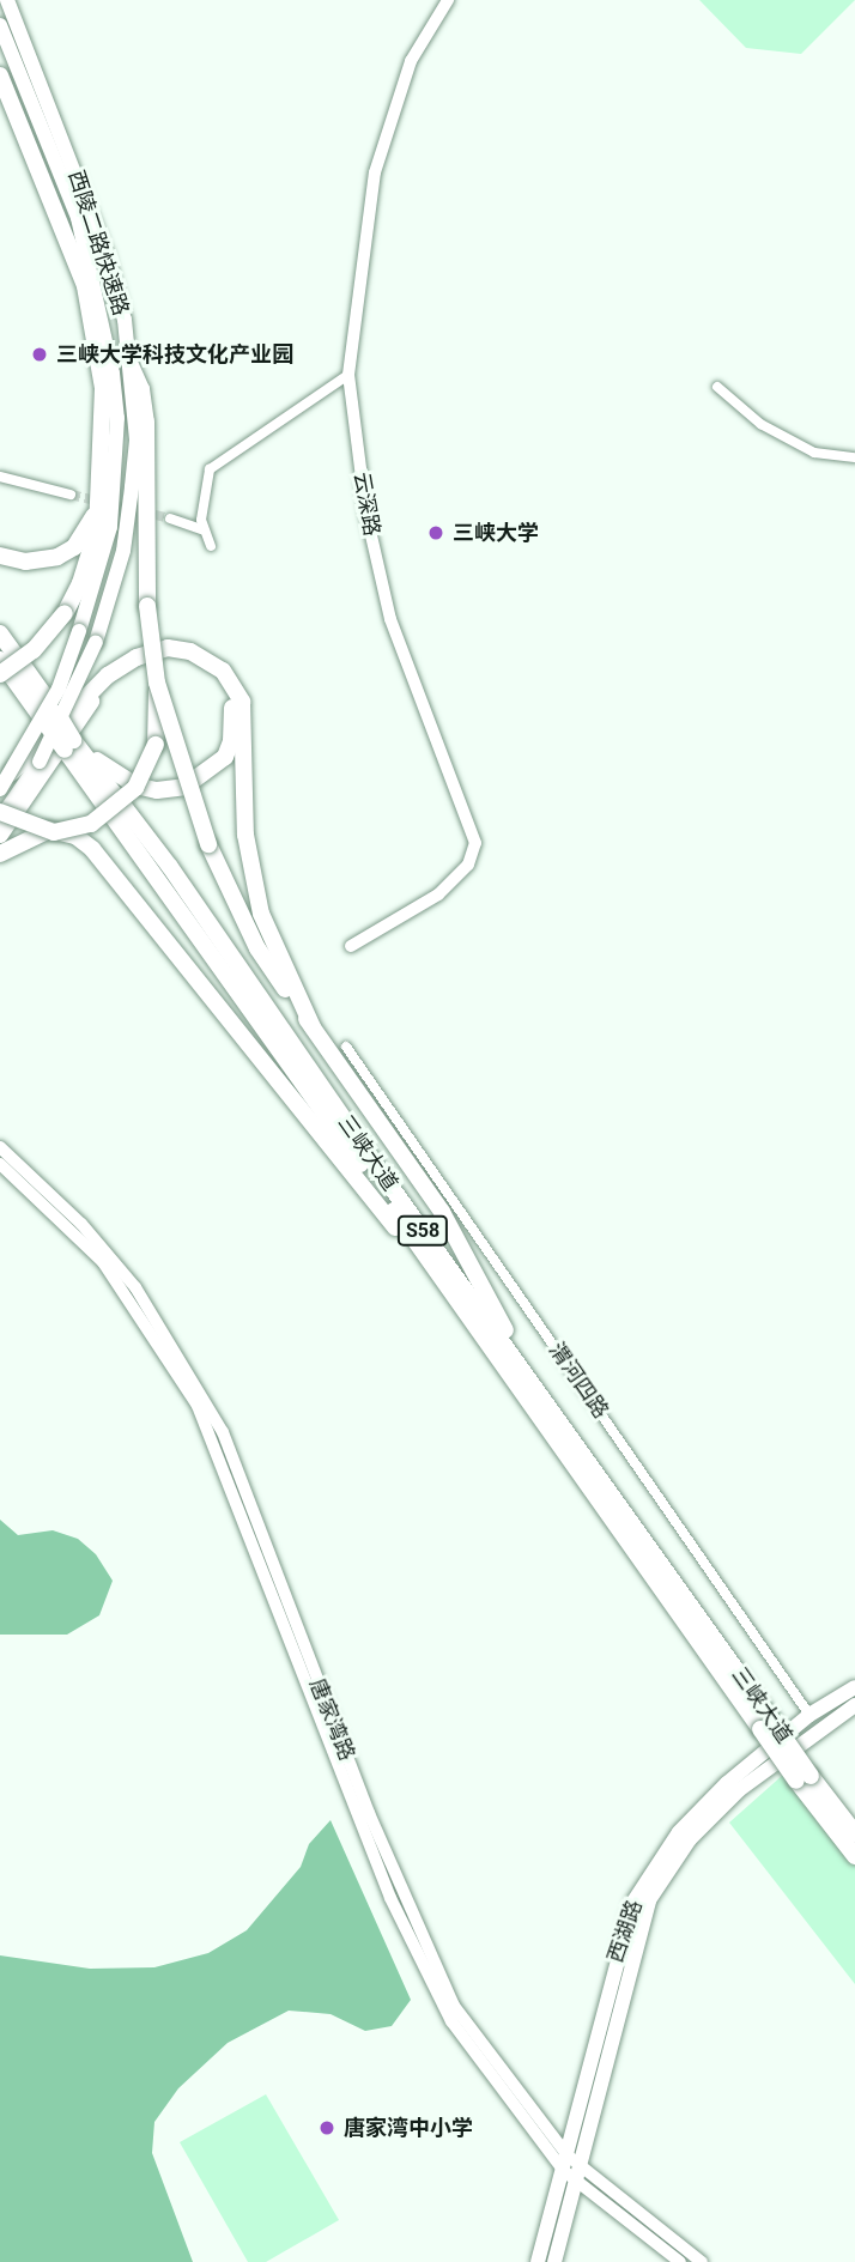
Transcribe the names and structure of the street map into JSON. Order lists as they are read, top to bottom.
{
  "streets": {
    "highway": ["三峡大道", "S58"],
    "main road": ["西陵二路快速路", "唐家湾路", "西湖路"],
    "street": ["云深路", "渭河四路"]
  },
  "crossings": [
    ["渭河四路", "西湖路"],
    ["唐家湾路", "西湖路"]
  ],
  "places": ["三峡大学科技文化产业园", "三峡大学", "唐家湾中小学"]
}
